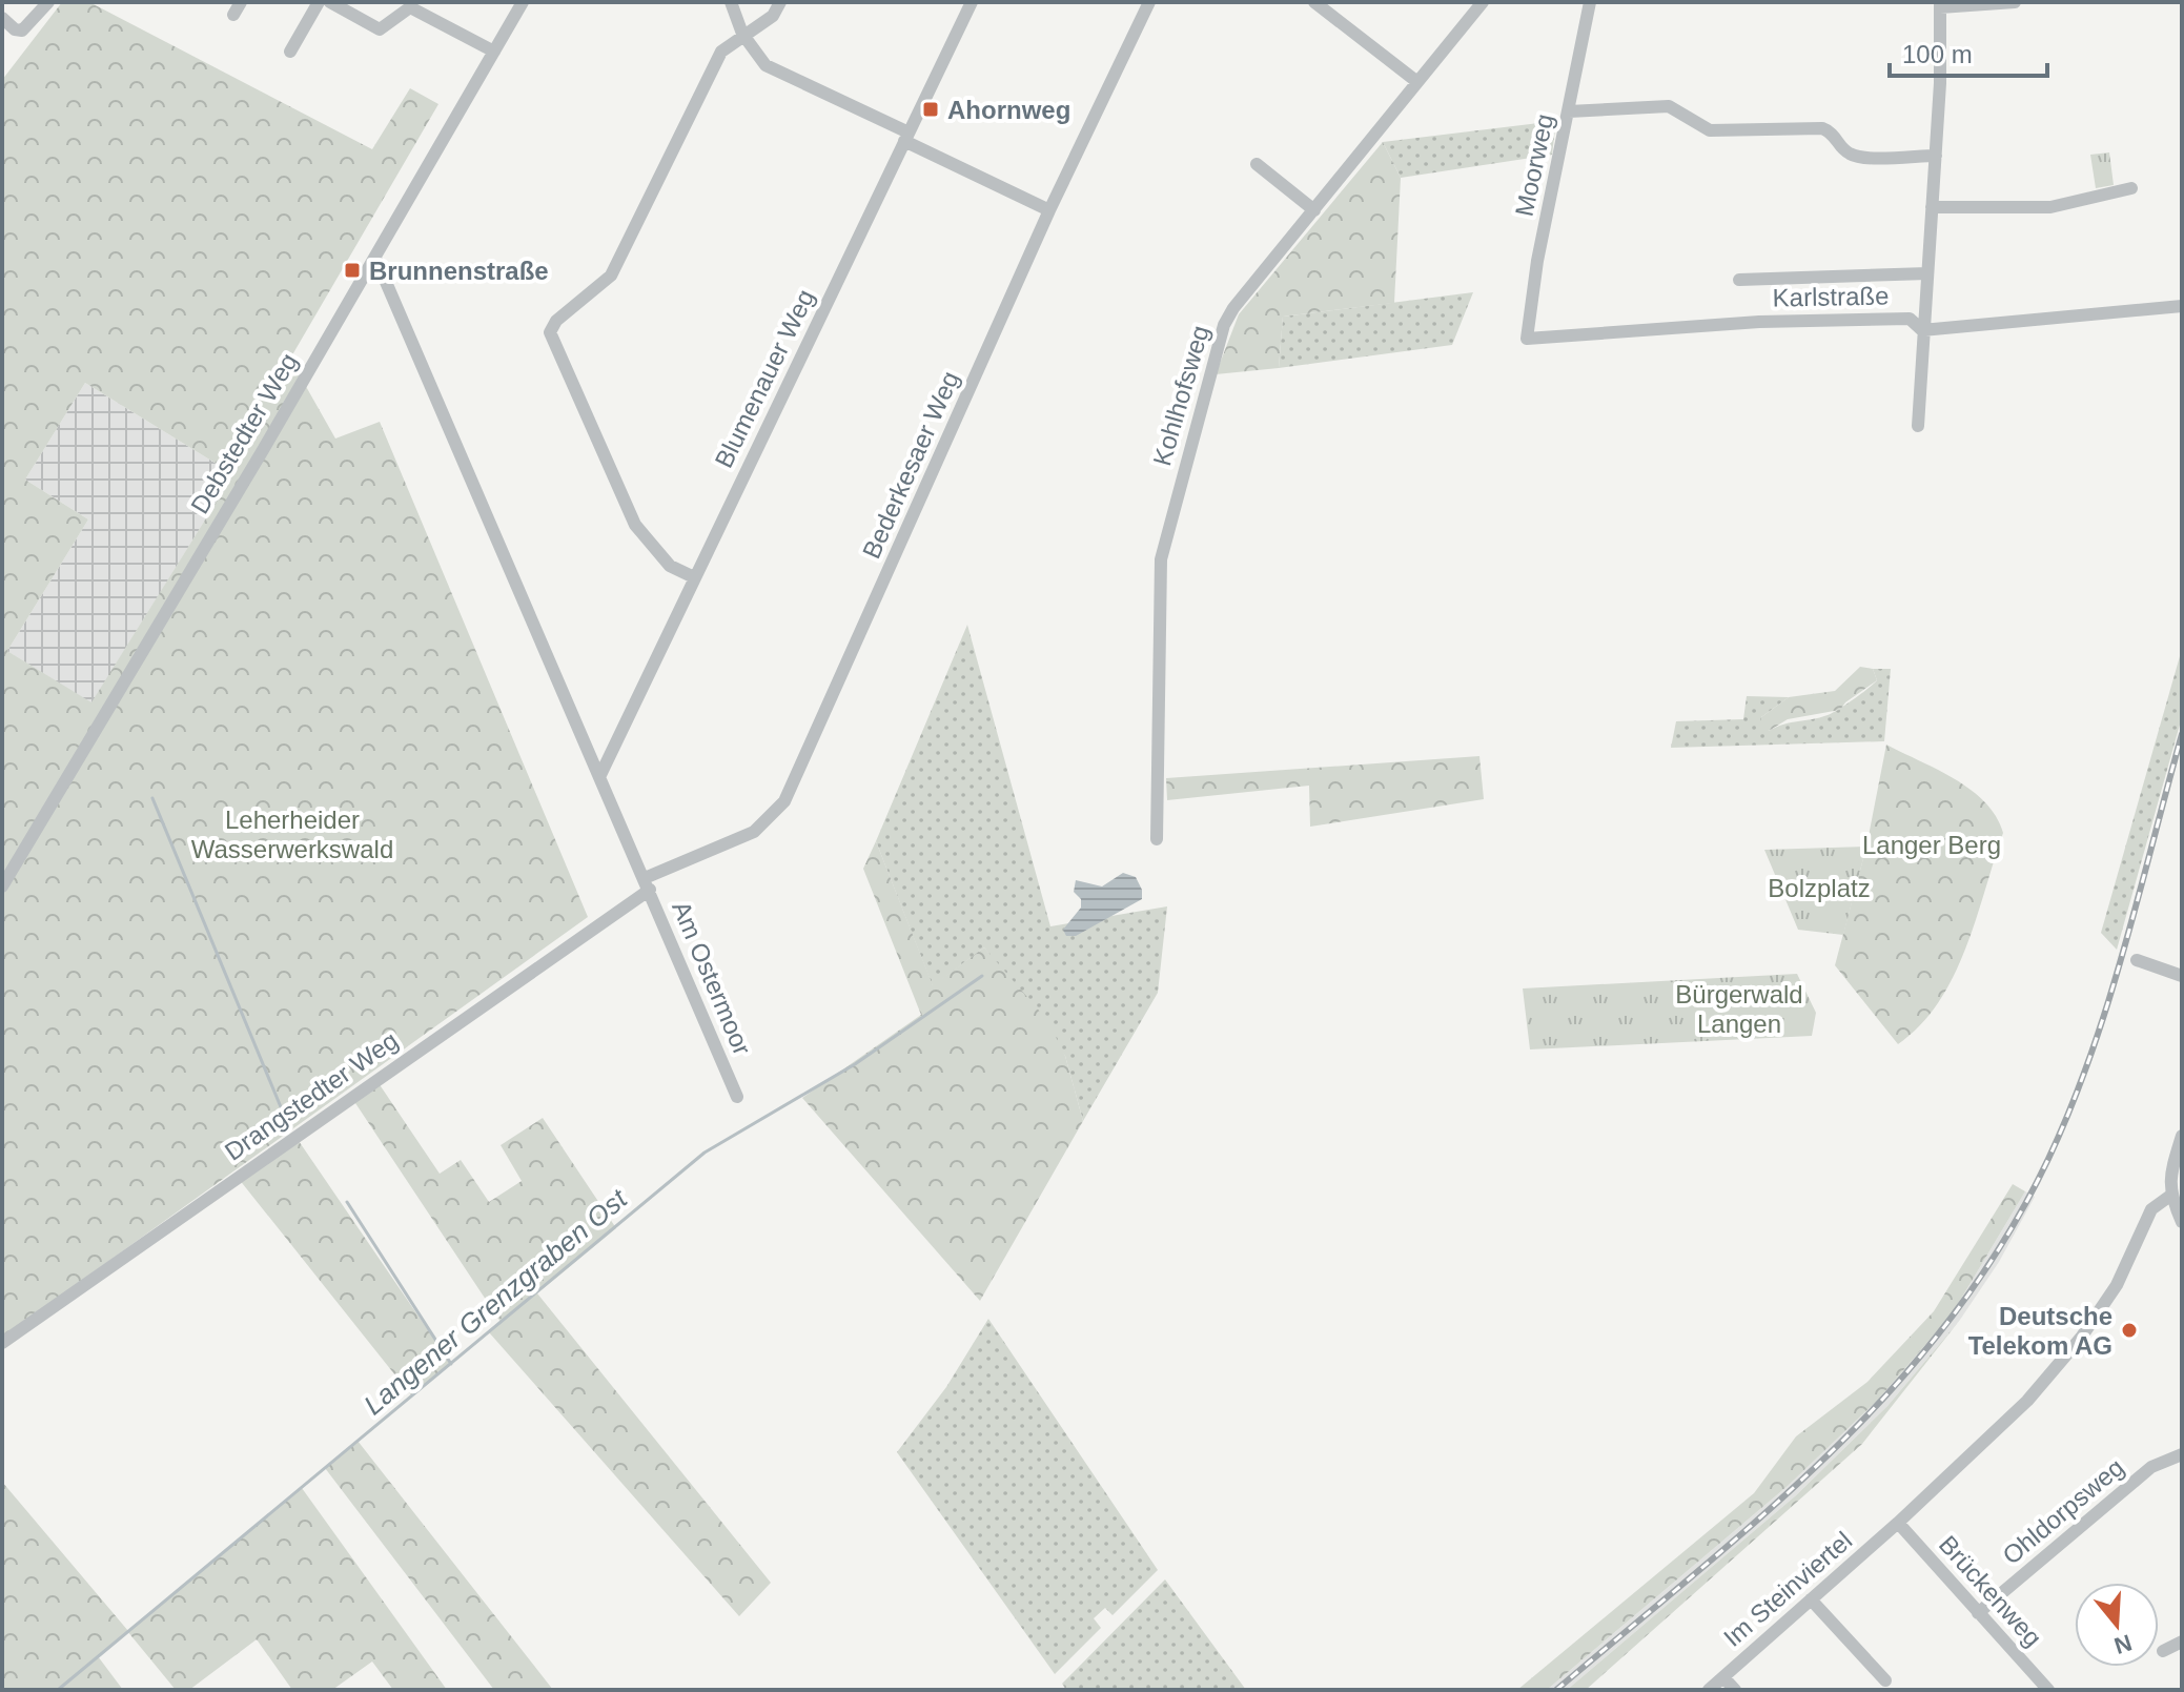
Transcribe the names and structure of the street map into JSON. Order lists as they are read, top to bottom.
{
  "streets": {
    "street": [
      "Moorweg",
      "Karlstraße",
      "Blumenauer Weg",
      "Kohlhofsweg",
      "Debstedter Weg",
      "Bederkesaer Weg",
      "Am Ostermoor",
      "Drangstedter Weg",
      "Ohldorpsweg",
      "Im Steinviertel",
      "Brückenweg"
    ]
  },
  "crossings": [
    ["Moorweg", "Karlstraße"],
    ["Bederkesaer Weg", "Am Ostermoor"],
    ["Bederkesaer Weg", "Drangstedter Weg"],
    ["Am Ostermoor", "Drangstedter Weg"],
    ["Ohldorpsweg", "Brückenweg"],
    ["Im Steinviertel", "Brückenweg"]
  ],
  "water": ["Langener Grenzgraben Ost"],
  "parks": [
    "Leherheider Wasserwerkswald",
    "Langer Berg",
    "Bolzplatz",
    "Bürgerwald Langen"
  ],
  "places": {
    "transit": ["Ahornweg", "Brunnenstraße"],
    "other": ["Deutsche Telekom AG"]
  },
  "scale_bar": "100 m",
  "north": "bottom"
}
